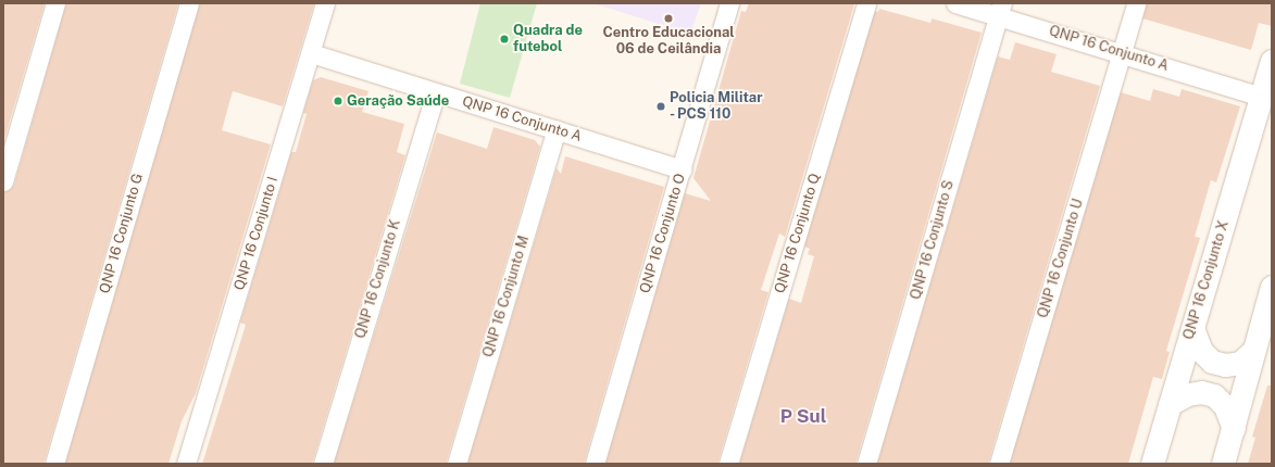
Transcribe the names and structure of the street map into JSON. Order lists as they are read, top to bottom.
{
  "streets": {
    "street": [
      "QNP 16 Conjunto A",
      "QNP 16 Conjunto G",
      "QNP 16 Conjunto I",
      "QNP 16 Conjunto O",
      "QNP 16 Conjunto Q",
      "QNP 16 Conjunto S",
      "QNP 16 Conjunto U",
      "QNP 16 Conjunto K",
      "QNP 16 Conjunto X",
      "QNP 16 Conjunto M"
    ]
  },
  "crossings": [
    ["QNP 16 Conjunto A", "QNP 16 Conjunto I"],
    ["QNP 16 Conjunto A", "QNP 16 Conjunto O"],
    ["QNP 16 Conjunto A", "QNP 16 Conjunto S"],
    ["QNP 16 Conjunto A", "QNP 16 Conjunto U"],
    ["QNP 16 Conjunto A", "QNP 16 Conjunto K"],
    ["QNP 16 Conjunto A", "QNP 16 Conjunto X"],
    ["QNP 16 Conjunto A", "QNP 16 Conjunto M"]
  ],
  "districts": ["P Sul"],
  "places": [
    "Centro Educacional 06 de Ceilândia",
    "Quadra de futebol",
    "Geração Saúde",
    "Policia Militar - PCS 110"
  ]
}
